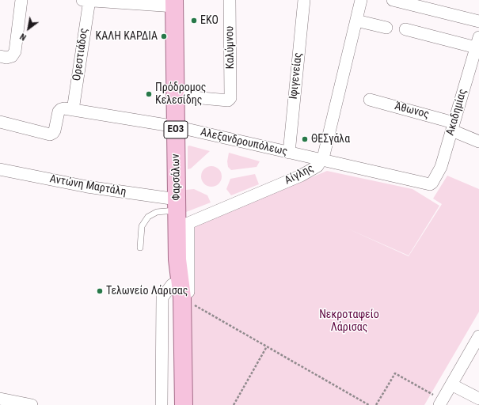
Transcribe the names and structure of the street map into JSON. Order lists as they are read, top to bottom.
{
  "streets": {
    "main road": ["ΕΟ3", "Φαρσάλων"],
    "street": [
      "Καλύμνου",
      "Ορεστιάδος",
      "Ιφιγενείας",
      "Άθωνος",
      "Ακαδημίας",
      "Αλεξανδρουπόλεως",
      "Αίγλης",
      "Αντώνη Μαρτάλη"
    ]
  },
  "crossings": [
    ["Καλύμνου", "Φαρσάλων"],
    ["Ορεστιάδος", "Αλεξανδρουπόλεως"],
    ["Ιφιγενείας", "Αλεξανδρουπόλεως"],
    ["Άθωνος", "Ακαδημίας"],
    ["Ακαδημίας", "Αλεξανδρουπόλεως"],
    ["ΕΟ3", "Φαρσάλων"],
    ["Αλεξανδρουπόλεως", "Αίγλης"],
    ["Αλεξανδρουπόλεως", "Φαρσάλων"],
    ["Αίγλης", "Φαρσάλων"],
    ["Φαρσάλων", "Αντώνη Μαρτάλη"]
  ],
  "parks": ["Νεκροταφείο Λάρισας"],
  "places": [
    "EKO",
    "ΚΑΛΗ ΚΑΡΔΙΑ",
    "Πρόδρομος Κελεσίδης",
    "ΘΕΣγάλα",
    "Τελωνείο Λάρισας"
  ],
  "north": "bottom left"
}
